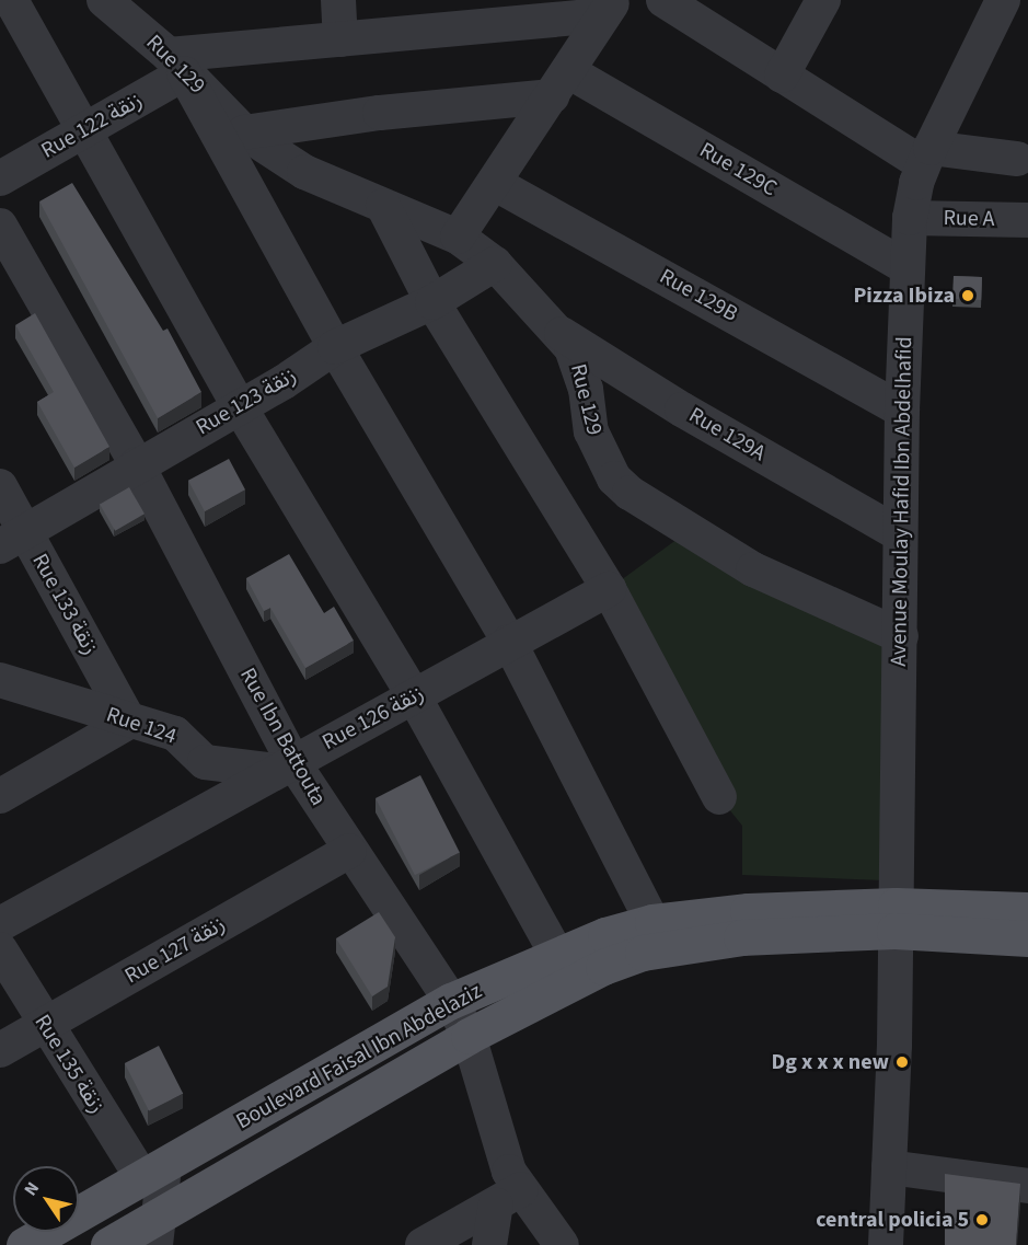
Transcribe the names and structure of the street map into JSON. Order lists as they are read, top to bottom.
{
  "streets": {
    "main road": ["Boulevard Faisal Ibn Abdelaziz"],
    "street": [
      "Rue 129",
      "Rue 122 زنقة",
      "Rue 129C",
      "Rue A",
      "Rue 129B",
      "Rue 123 زنقة",
      "Rue 129A",
      "Avenue Moulay Hafid Ibn Abdelhafid",
      "Rue 133 زنقة",
      "Rue 126 زنقة",
      "Rue 124",
      "Rue Ibn Battouta",
      "Rue 127 زنقة",
      "Rue 135 زنقة"
    ]
  },
  "crossings": [
    ["Rue 129", "Rue 122 زنقة"],
    ["Rue 129", "Rue 123 زنقة"],
    ["Rue 129", "Rue 129A"],
    ["Rue 129", "Avenue Moulay Hafid Ibn Abdelhafid"],
    ["Rue 129C", "Avenue Moulay Hafid Ibn Abdelhafid"],
    ["Rue A", "Avenue Moulay Hafid Ibn Abdelhafid"],
    ["Rue 129B", "Avenue Moulay Hafid Ibn Abdelhafid"],
    ["Rue 123 زنقة", "Rue 133 زنقة"],
    ["Rue 123 زنقة", "Rue Ibn Battouta"],
    ["Rue 129A", "Avenue Moulay Hafid Ibn Abdelhafid"],
    ["Avenue Moulay Hafid Ibn Abdelhafid", "Boulevard Faisal Ibn Abdelaziz"],
    ["Rue 133 زنقة", "Rue 124"],
    ["Rue 126 زنقة", "Rue 124"],
    ["Rue 126 زنقة", "Rue Ibn Battouta"],
    ["Rue 124", "Rue Ibn Battouta"],
    ["Rue Ibn Battouta", "Rue 127 زنقة"],
    ["Rue Ibn Battouta", "Boulevard Faisal Ibn Abdelaziz"],
    ["Rue 127 زنقة", "Rue 135 زنقة"],
    ["Boulevard Faisal Ibn Abdelaziz", "Rue 135 زنقة"]
  ],
  "places": ["Pizza Ibiza", "Dg x x x new", "central policia 5"],
  "north": "top left"
}
